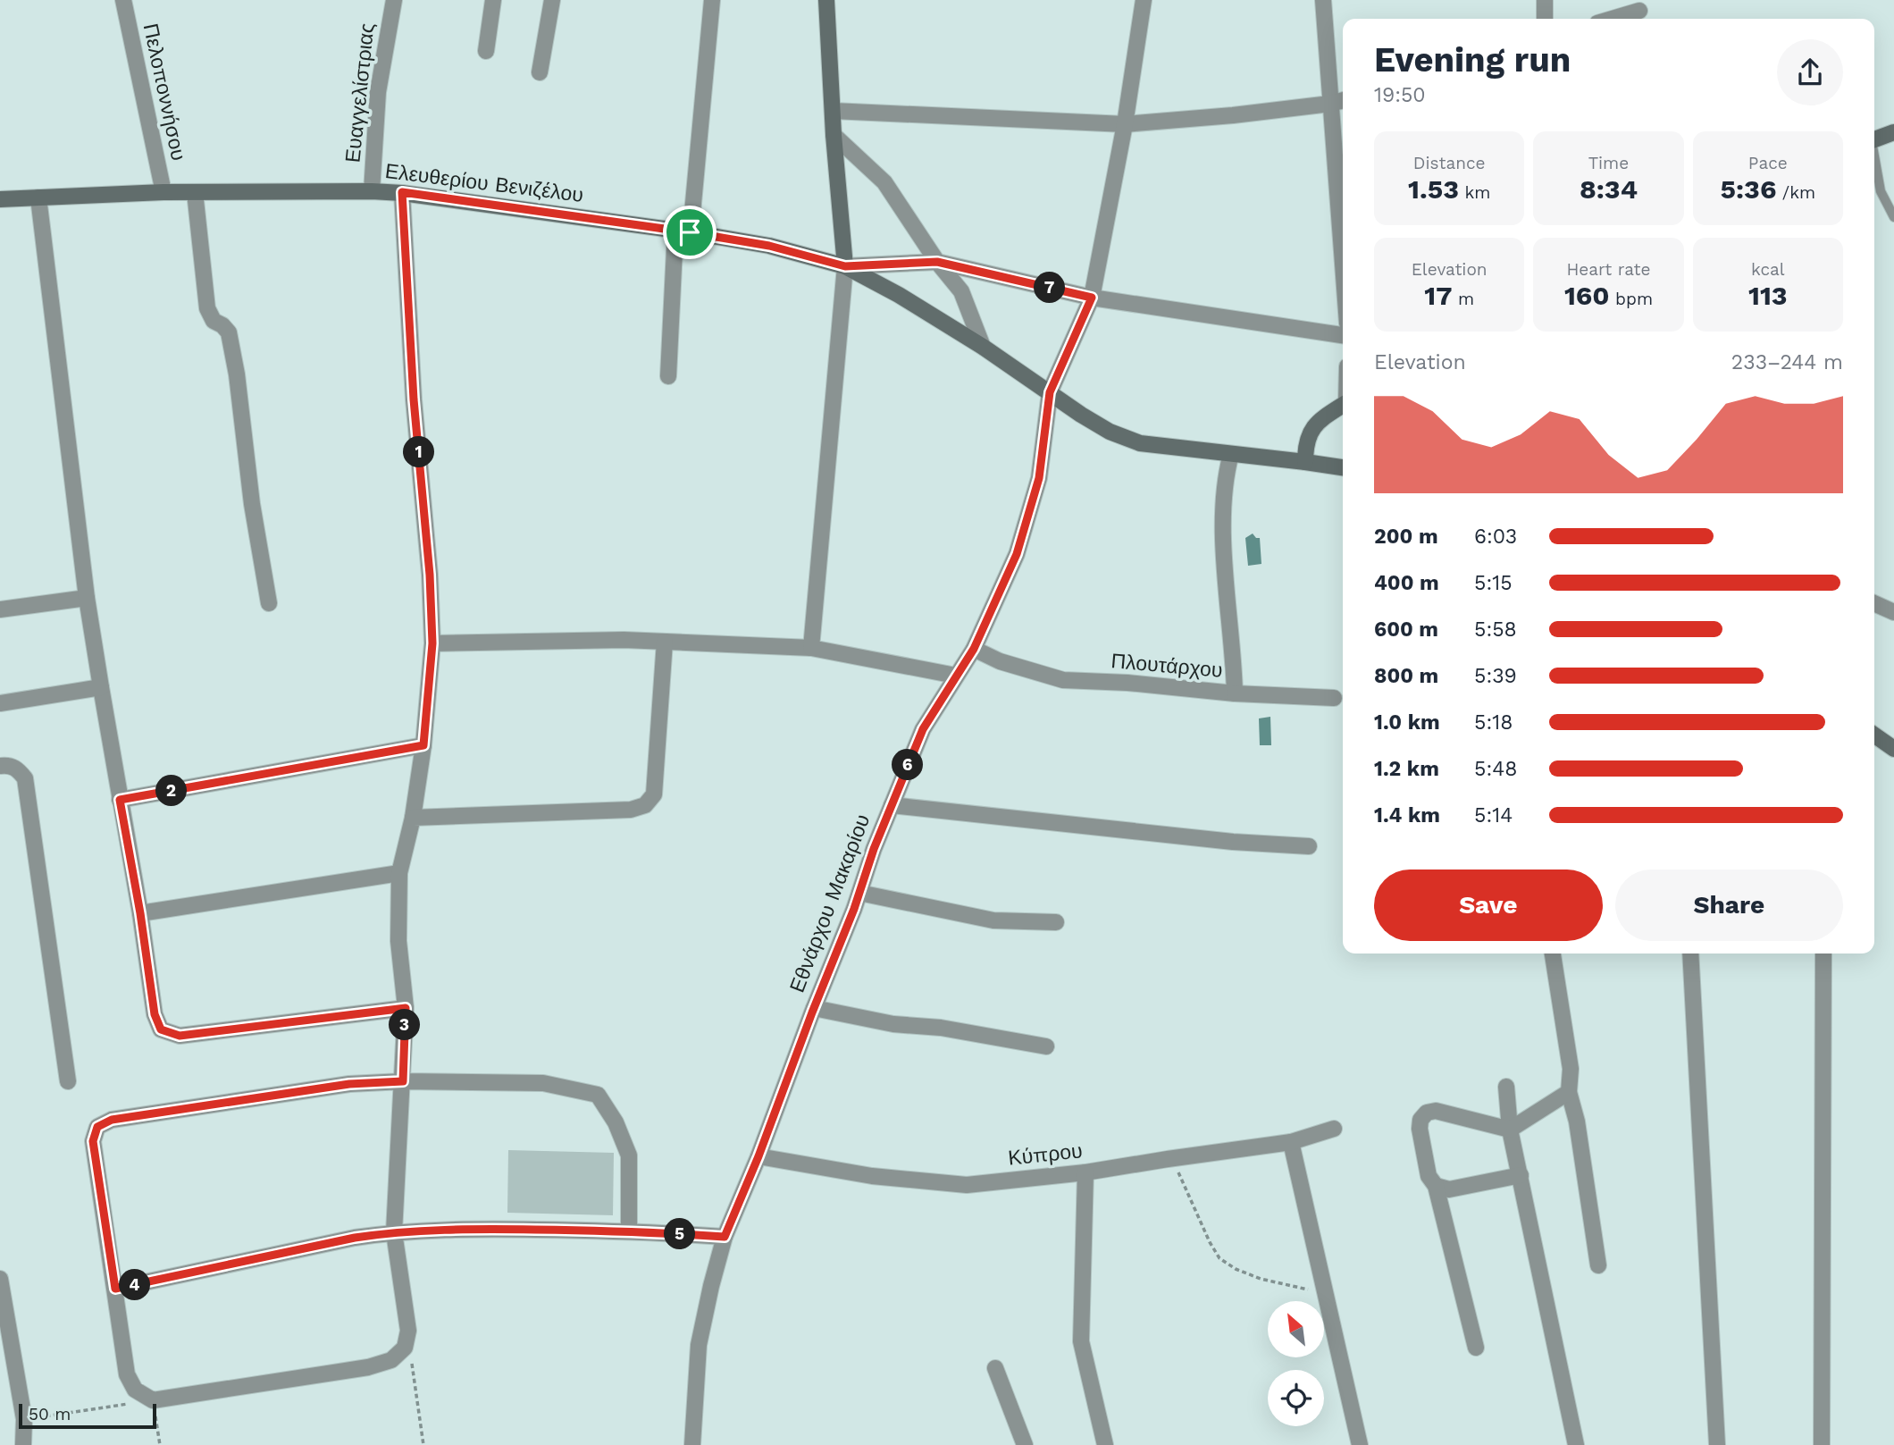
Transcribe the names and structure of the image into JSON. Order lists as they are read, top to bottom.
{
  "streets": {
    "street": [
      "Πελοποννήσου",
      "Ευαγγελίστριας",
      "Ελευθερίου Βενιζέλου",
      "Πλουτάρχου",
      "Εθνάρχου Μακαρίου",
      "Κύπρου"
    ]
  },
  "crossings": [
    ["Πελοποννήσου", "Ελευθερίου Βενιζέλου"],
    ["Ευαγγελίστριας", "Ελευθερίου Βενιζέλου"],
    ["Ελευθερίου Βενιζέλου", "Πλουτάρχου"],
    ["Ελευθερίου Βενιζέλου", "Εθνάρχου Μακαρίου"],
    ["Πλουτάρχου", "Εθνάρχου Μακαρίου"],
    ["Εθνάρχου Μακαρίου", "Κύπρου"]
  ],
  "scale_bar": "50 m",
  "north": "top left",
  "page": {
    "heading": ["Evening run", "19:50"],
    "stats": [
      ["Distance", "1.53 km"],
      ["Time", "8:34"],
      ["Pace", "5:36 /km"],
      ["Elevation", "17 m"],
      ["Heart rate", "160 bpm"],
      ["kcal", "113"]
    ],
    "pins": [
      "7",
      "1",
      "6",
      "2",
      "3",
      "5",
      "4"
    ],
    "chart": ["Elevation", "233–244 m"],
    "list": [
      {
        "name": "200 m",
        "note": "6:03"
      },
      {
        "name": "400 m",
        "note": "5:15"
      },
      {
        "name": "600 m",
        "note": "5:58"
      },
      {
        "name": "800 m",
        "note": "5:39"
      },
      {
        "name": "1.0 km",
        "note": "5:18"
      },
      {
        "name": "1.2 km",
        "note": "5:48"
      },
      {
        "name": "1.4 km",
        "note": "5:14"
      }
    ],
    "buttons": ["Save", "Share"],
    "scale": "50 m"
  }
}
